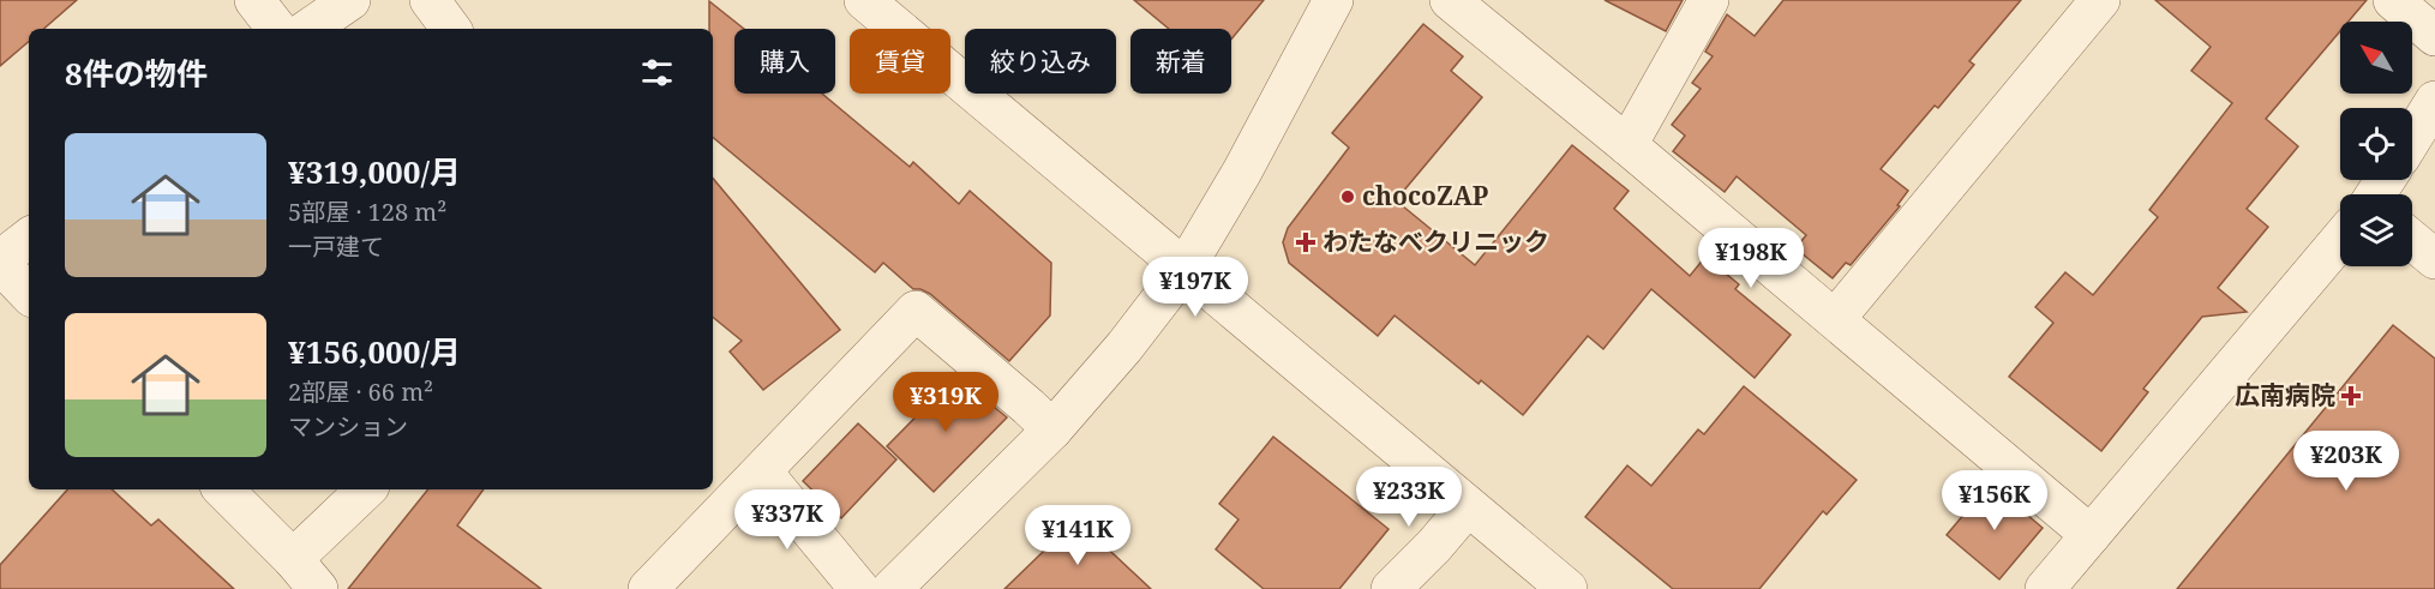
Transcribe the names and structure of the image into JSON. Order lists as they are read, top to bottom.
{
  "places": {
    "other": ["chocoZAP"],
    "health": ["わたなべクリニック", "広南病院"]
  },
  "north": "top left",
  "page": {
    "chip": [
      "購入",
      "賃貸",
      "絞り込み",
      "新着"
    ],
    "heading": "8件の物件",
    "list": [
      {
        "name": "¥319,000/月",
        "note": "5部屋 · 128 m² · 一戸建て"
      },
      {
        "name": "¥156,000/月",
        "note": "2部屋 · 66 m² · マンション"
      }
    ],
    "price": [
      "¥198K",
      "¥197K",
      "¥319K",
      "¥203K",
      "¥233K",
      "¥156K",
      "¥337K",
      "¥141K"
    ]
  }
}
